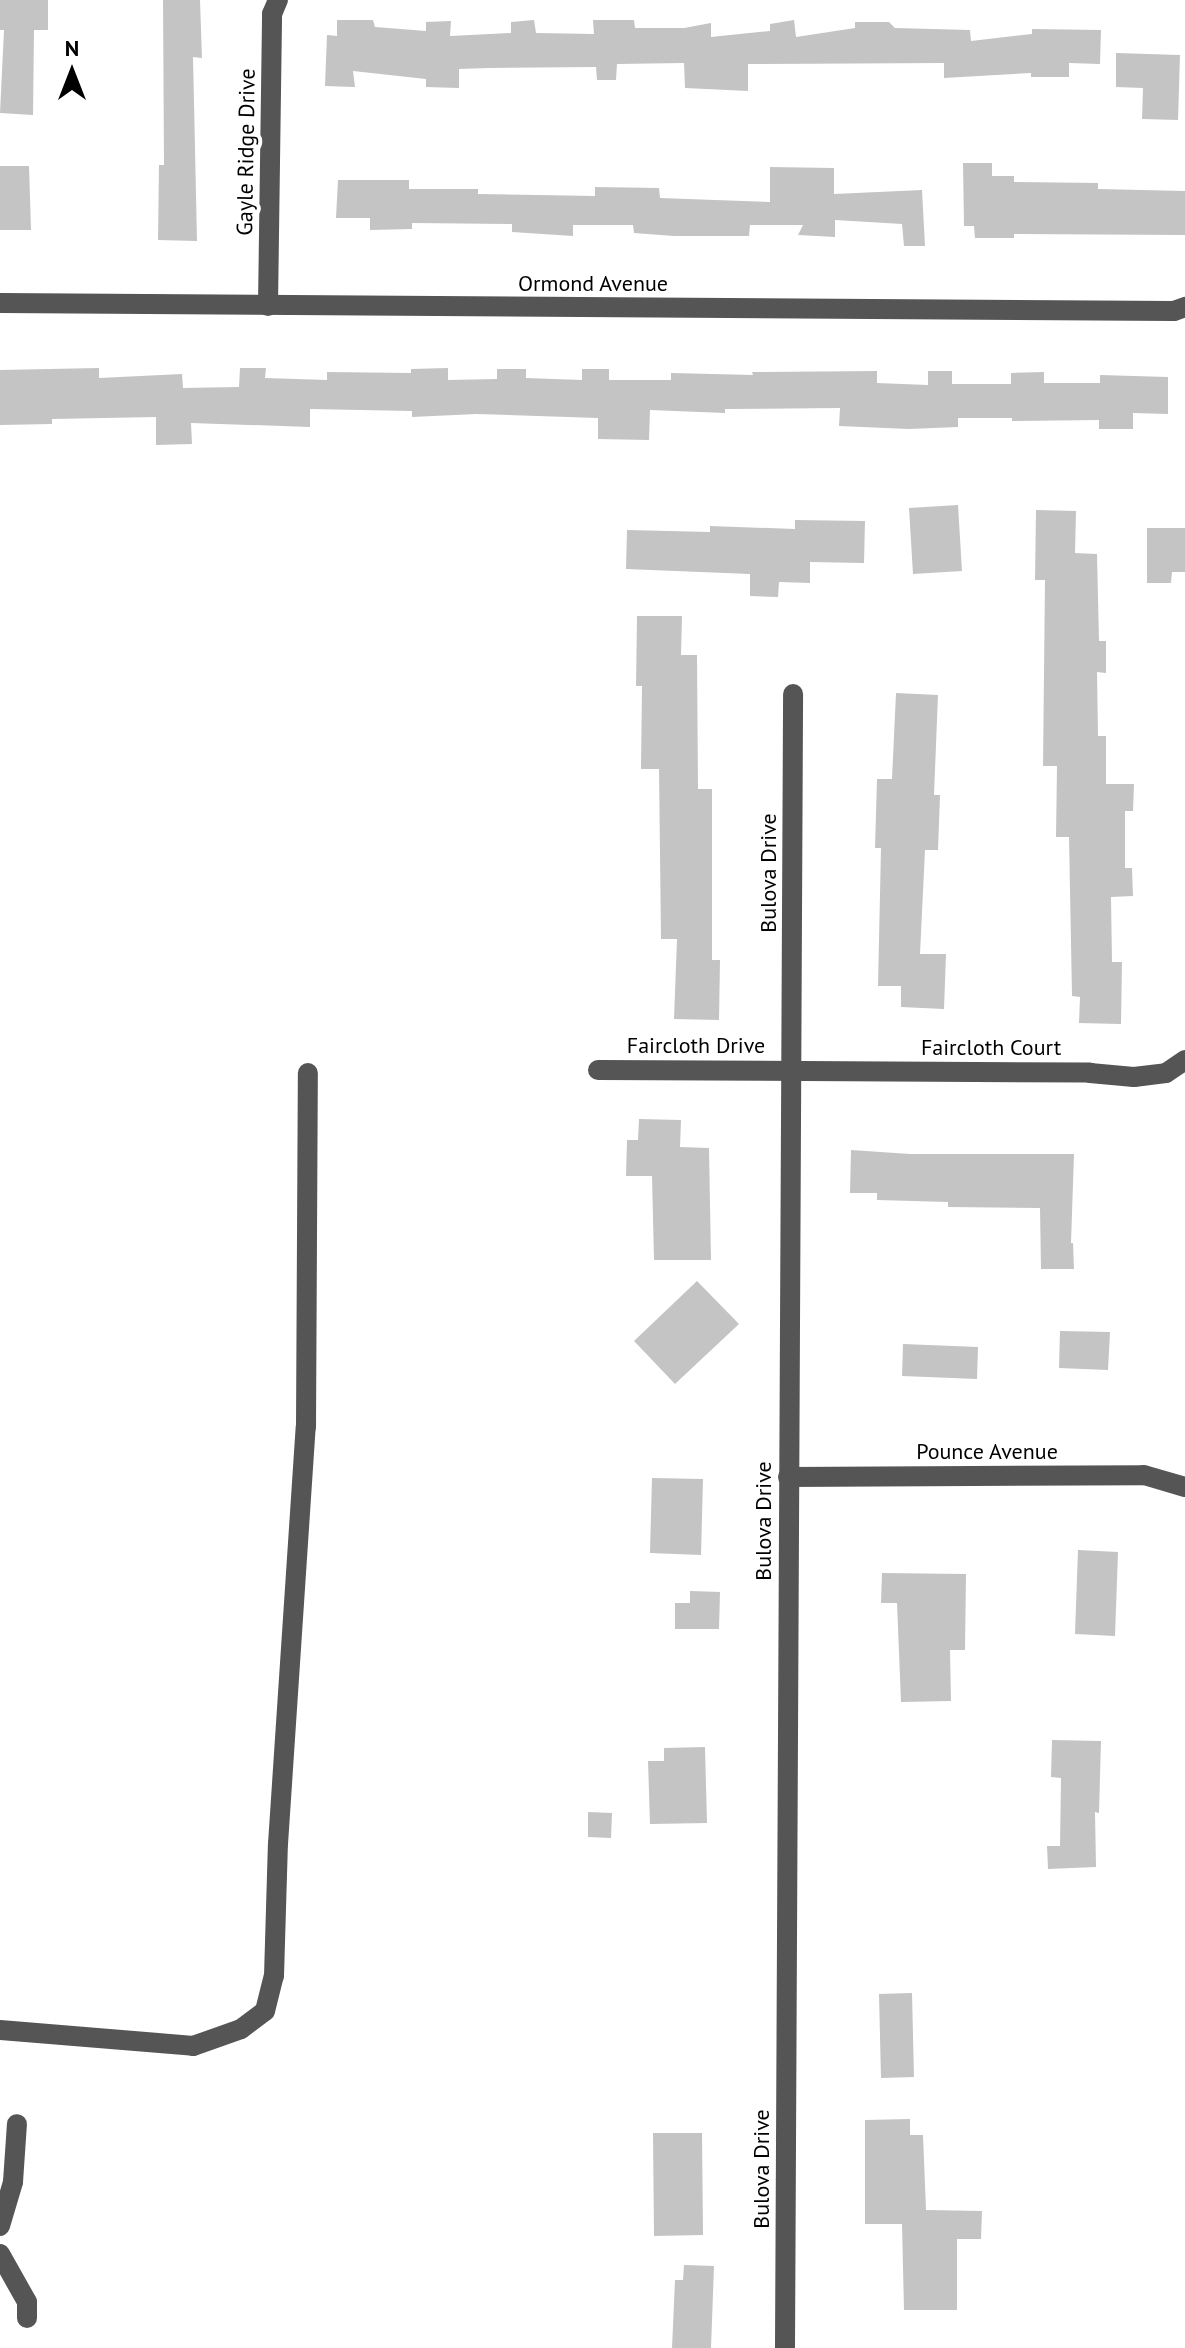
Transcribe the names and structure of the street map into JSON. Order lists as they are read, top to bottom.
{
  "streets": {
    "street": [
      "Gayle Ridge Drive",
      "Ormond Avenue",
      "Bulova Drive",
      "Faircloth Drive",
      "Faircloth Court",
      "Pounce Avenue"
    ]
  },
  "crossings": [
    ["Gayle Ridge Drive", "Ormond Avenue"],
    ["Bulova Drive", "Faircloth Drive"],
    ["Bulova Drive", "Faircloth Court"],
    ["Bulova Drive", "Pounce Avenue"],
    ["Faircloth Drive", "Faircloth Court"]
  ],
  "north": "top"
}
